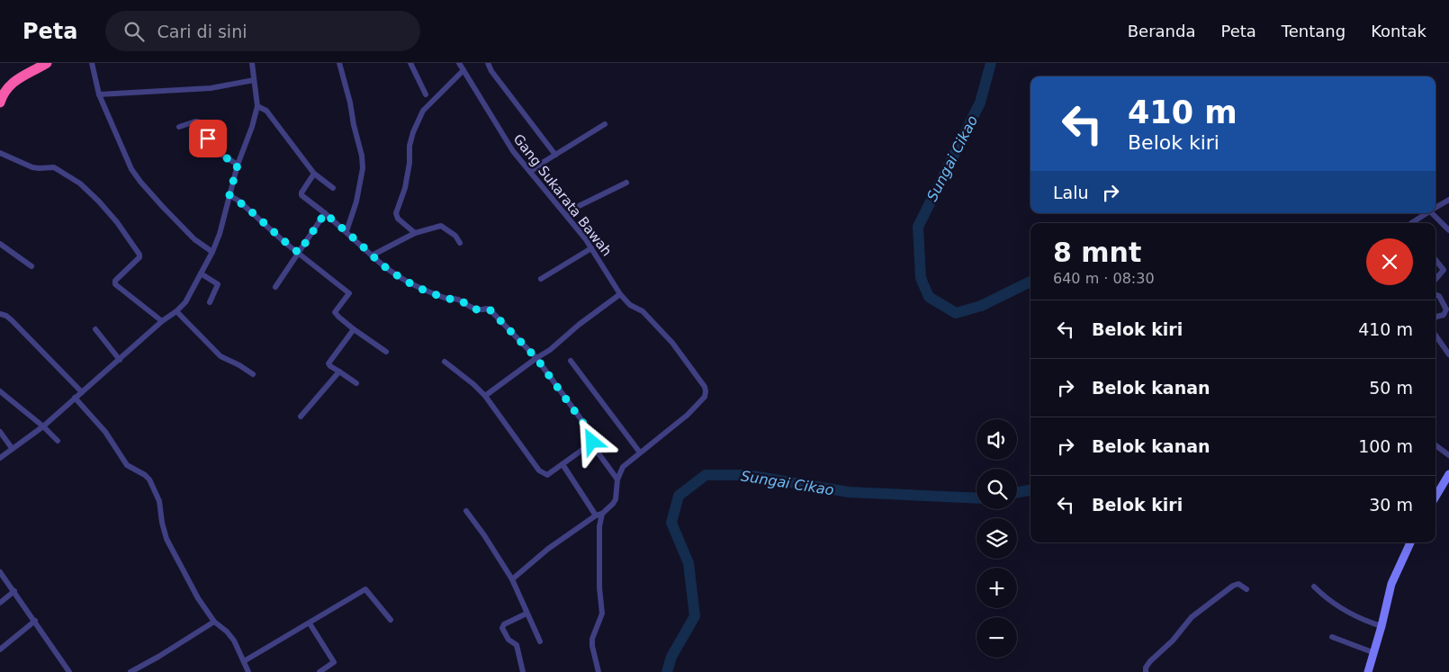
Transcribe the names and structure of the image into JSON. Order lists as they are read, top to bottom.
{
  "streets": {
    "street": ["Gang Sukarata Bawah"]
  },
  "water": ["Sungai Cikao"],
  "page": {
    "header": "Peta",
    "search": "Cari di sini",
    "nav": [
      "Beranda",
      "Peta",
      "Tentang",
      "Kontak"
    ],
    "turn": ["410 m", "Belok kiri"],
    "then": "Lalu",
    "heading": ["8 mnt", "640 m · 08:30"],
    "list": [
      {
        "name": "Belok kiri",
        "value": "410 m"
      },
      {
        "name": "Belok kanan",
        "value": "50 m"
      },
      {
        "name": "Belok kanan",
        "value": "100 m"
      },
      {
        "name": "Belok kiri",
        "value": "30 m"
      }
    ],
    "map_buttons": ["+", "−"]
  }
}
